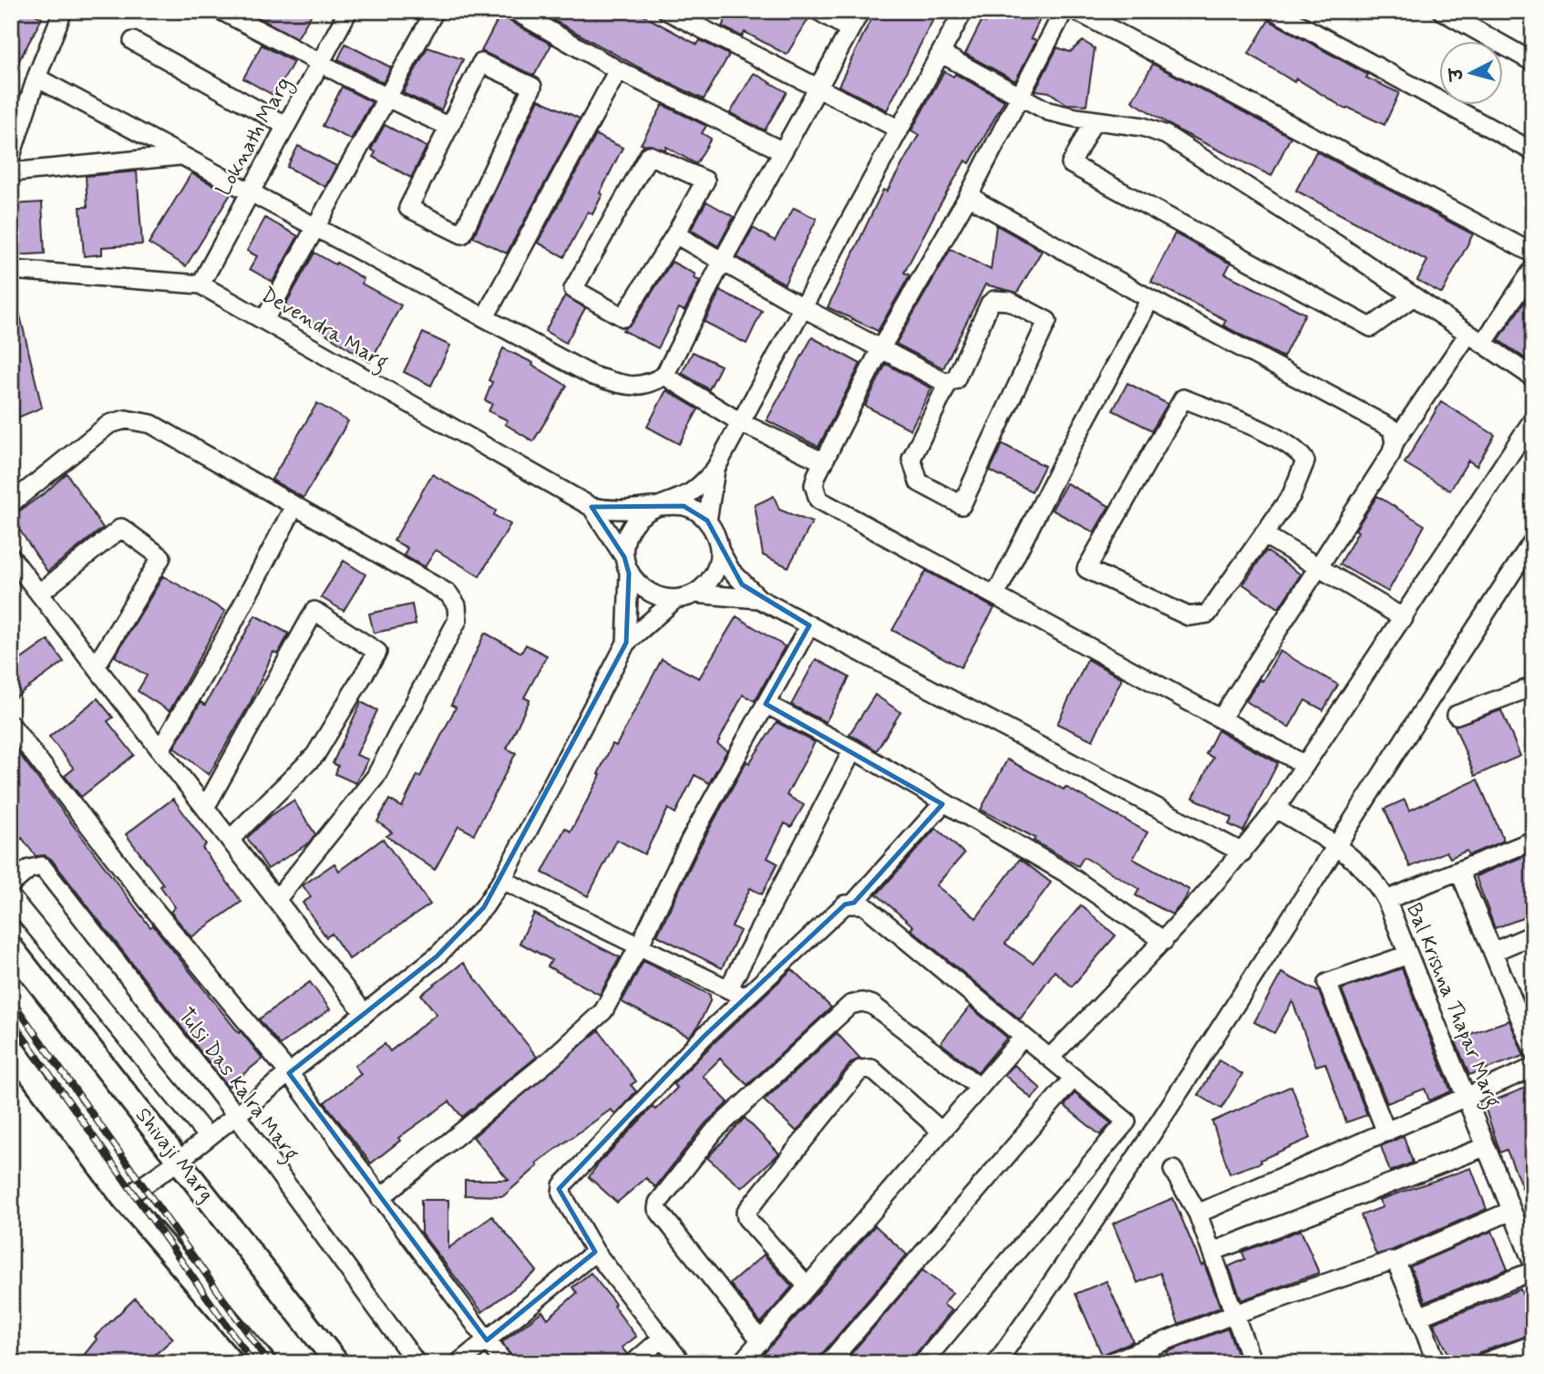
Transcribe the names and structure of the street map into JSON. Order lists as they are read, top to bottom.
{
  "streets": {
    "main road": ["Shivaji Marg"],
    "street": [
      "Loknath Marg",
      "Devendra Marg",
      "Bal Krishna Thapar Marg",
      "Tulsi Das Kalra Marg"
    ]
  },
  "crossings": [
    ["Loknath Marg", "Devendra Marg"]
  ],
  "north": "left"
}
